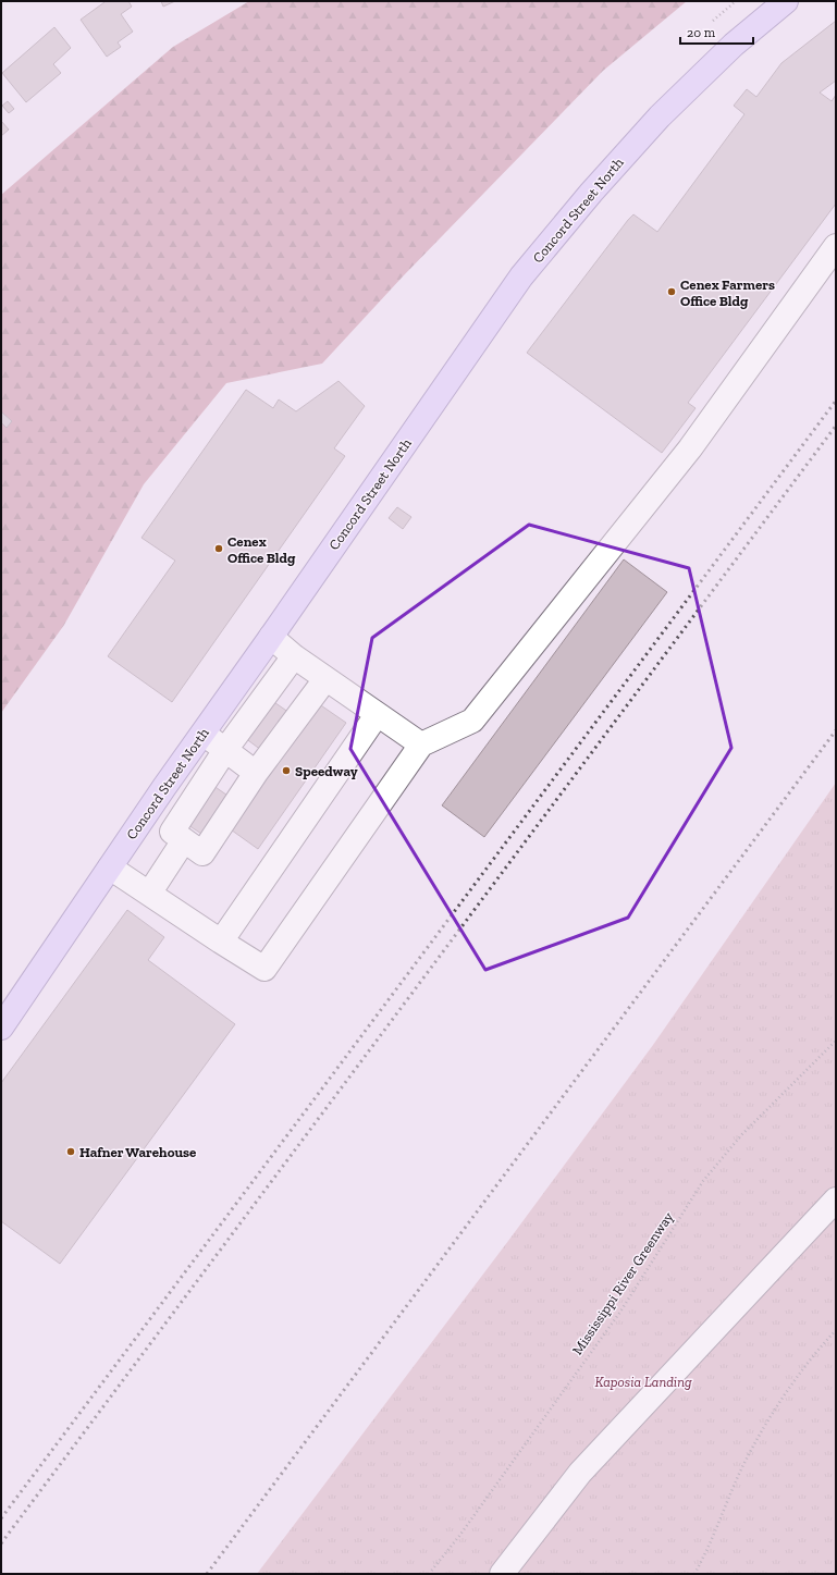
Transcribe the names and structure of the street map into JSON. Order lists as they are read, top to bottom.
{
  "streets": {
    "main road": ["Concord Street North"],
    "path": ["Mississippi River Greenway"]
  },
  "parks": ["Kaposia Landing"],
  "places": [
    "Cenex Farmers Office Bldg",
    "Cenex Office Bldg",
    "Speedway",
    "Hafner Warehouse"
  ],
  "scale_bar": "20 m"
}
